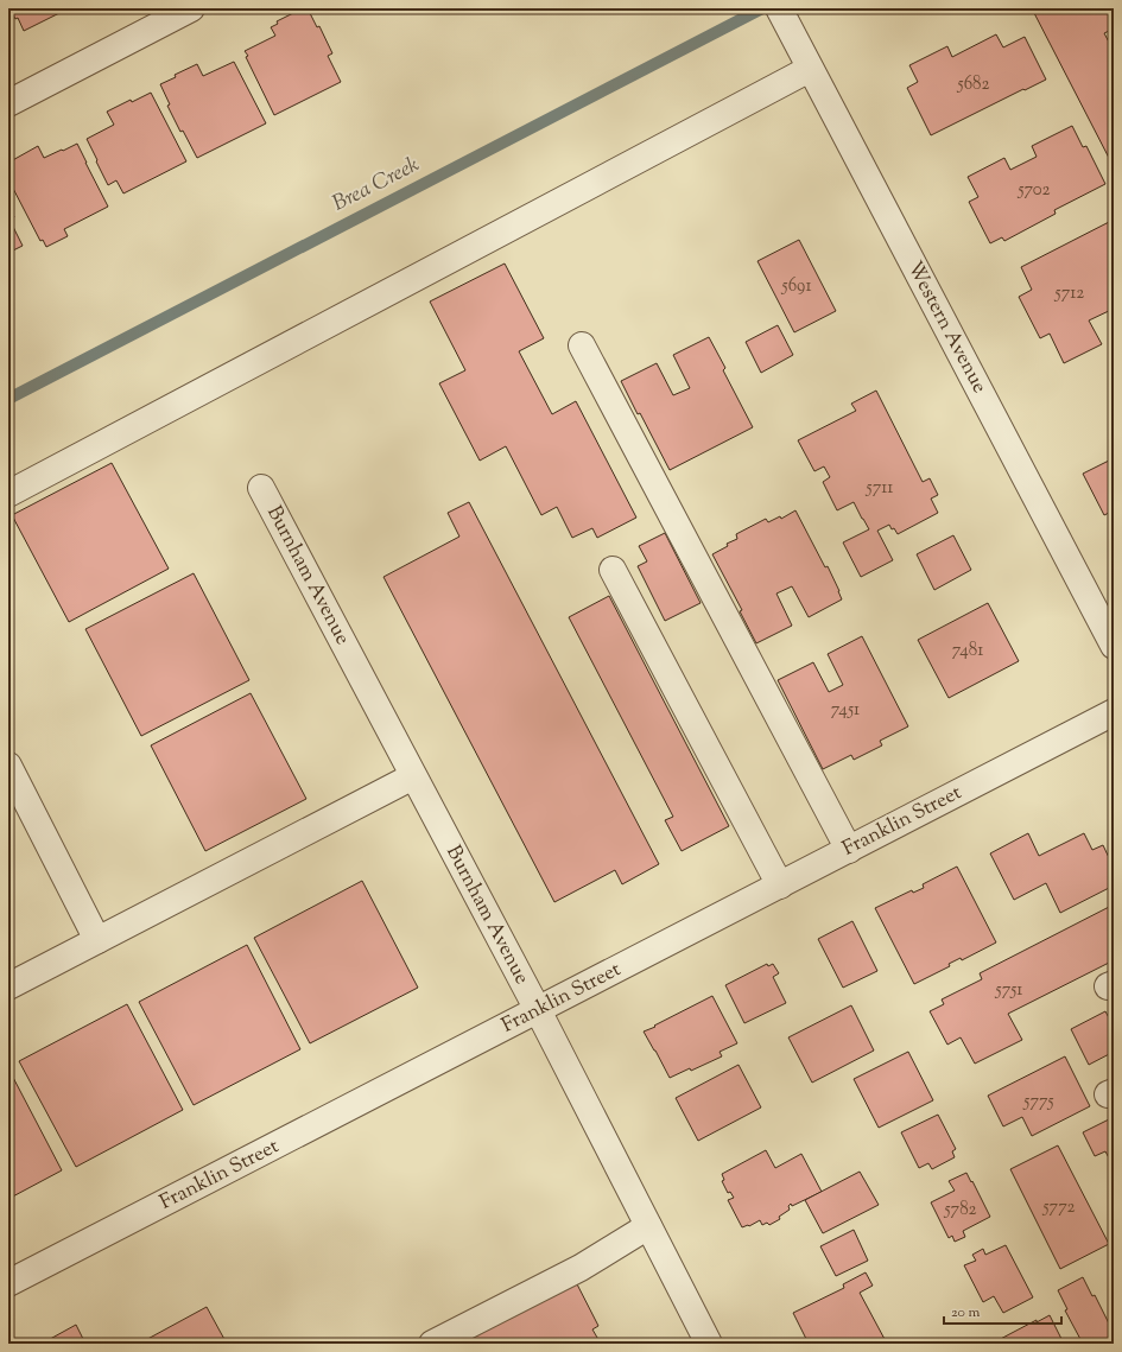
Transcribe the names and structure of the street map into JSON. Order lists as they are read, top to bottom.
{
  "streets": {
    "street": ["Western Avenue", "Burnham Avenue", "Franklin Street"]
  },
  "crossings": [
    ["Burnham Avenue", "Franklin Street"]
  ],
  "water": ["Brea Creek"],
  "house_numbers": [
    "5682",
    "5702",
    "5691",
    "5712",
    "5711",
    "7481",
    "7451",
    "5751",
    "5775",
    "5772",
    "5782"
  ],
  "scale_bar": "20 m"
}
